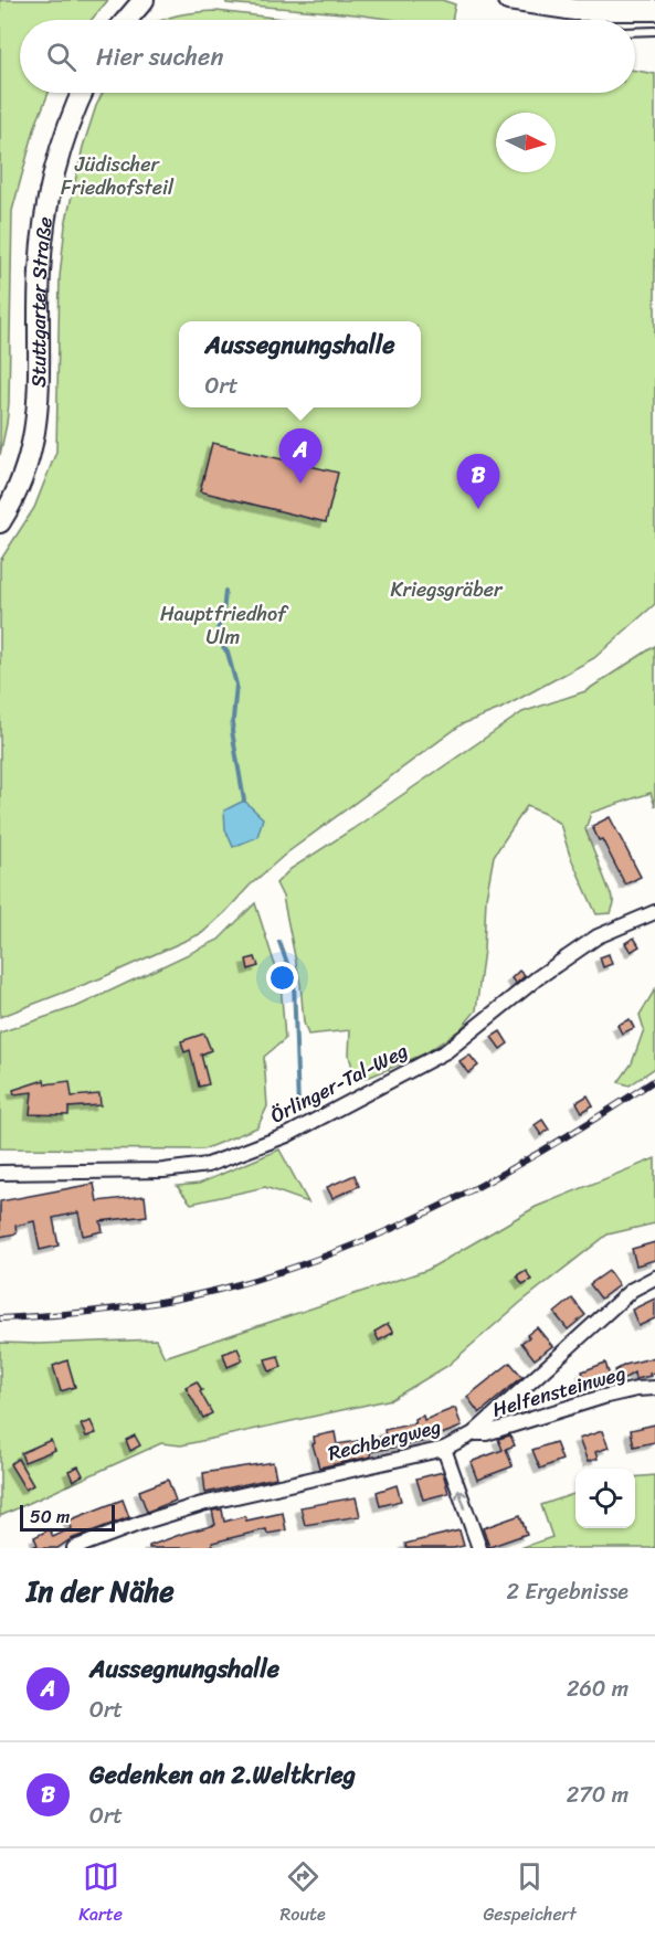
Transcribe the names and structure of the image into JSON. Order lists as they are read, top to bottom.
{
  "streets": {
    "main road": ["Stuttgarter Straße"],
    "street": ["Örlinger-Tal-Weg", "Helfensteinweg", "Rechbergweg"]
  },
  "crossings": [
    ["Helfensteinweg", "Rechbergweg"]
  ],
  "parks": ["Jüdischer Friedhofsteil", "Kriegsgräber", "Hauptfriedhof Ulm"],
  "scale_bar": "50 m",
  "north": "right",
  "page": {
    "search": "Hier suchen",
    "popup": ["Aussegnungshalle", "Ort"],
    "pins": ["A", "B"],
    "scale": "50 m",
    "heading": ["In der Nähe", "2 Ergebnisse"],
    "list": [
      {
        "mark": "A",
        "name": "Aussegnungshalle",
        "note": "Ort",
        "value": "260 m"
      },
      {
        "mark": "B",
        "name": "Gedenken an 2.Weltkrieg",
        "note": "Ort",
        "value": "270 m"
      }
    ],
    "nav": ["Karte", "Route", "Gespeichert"]
  }
}
